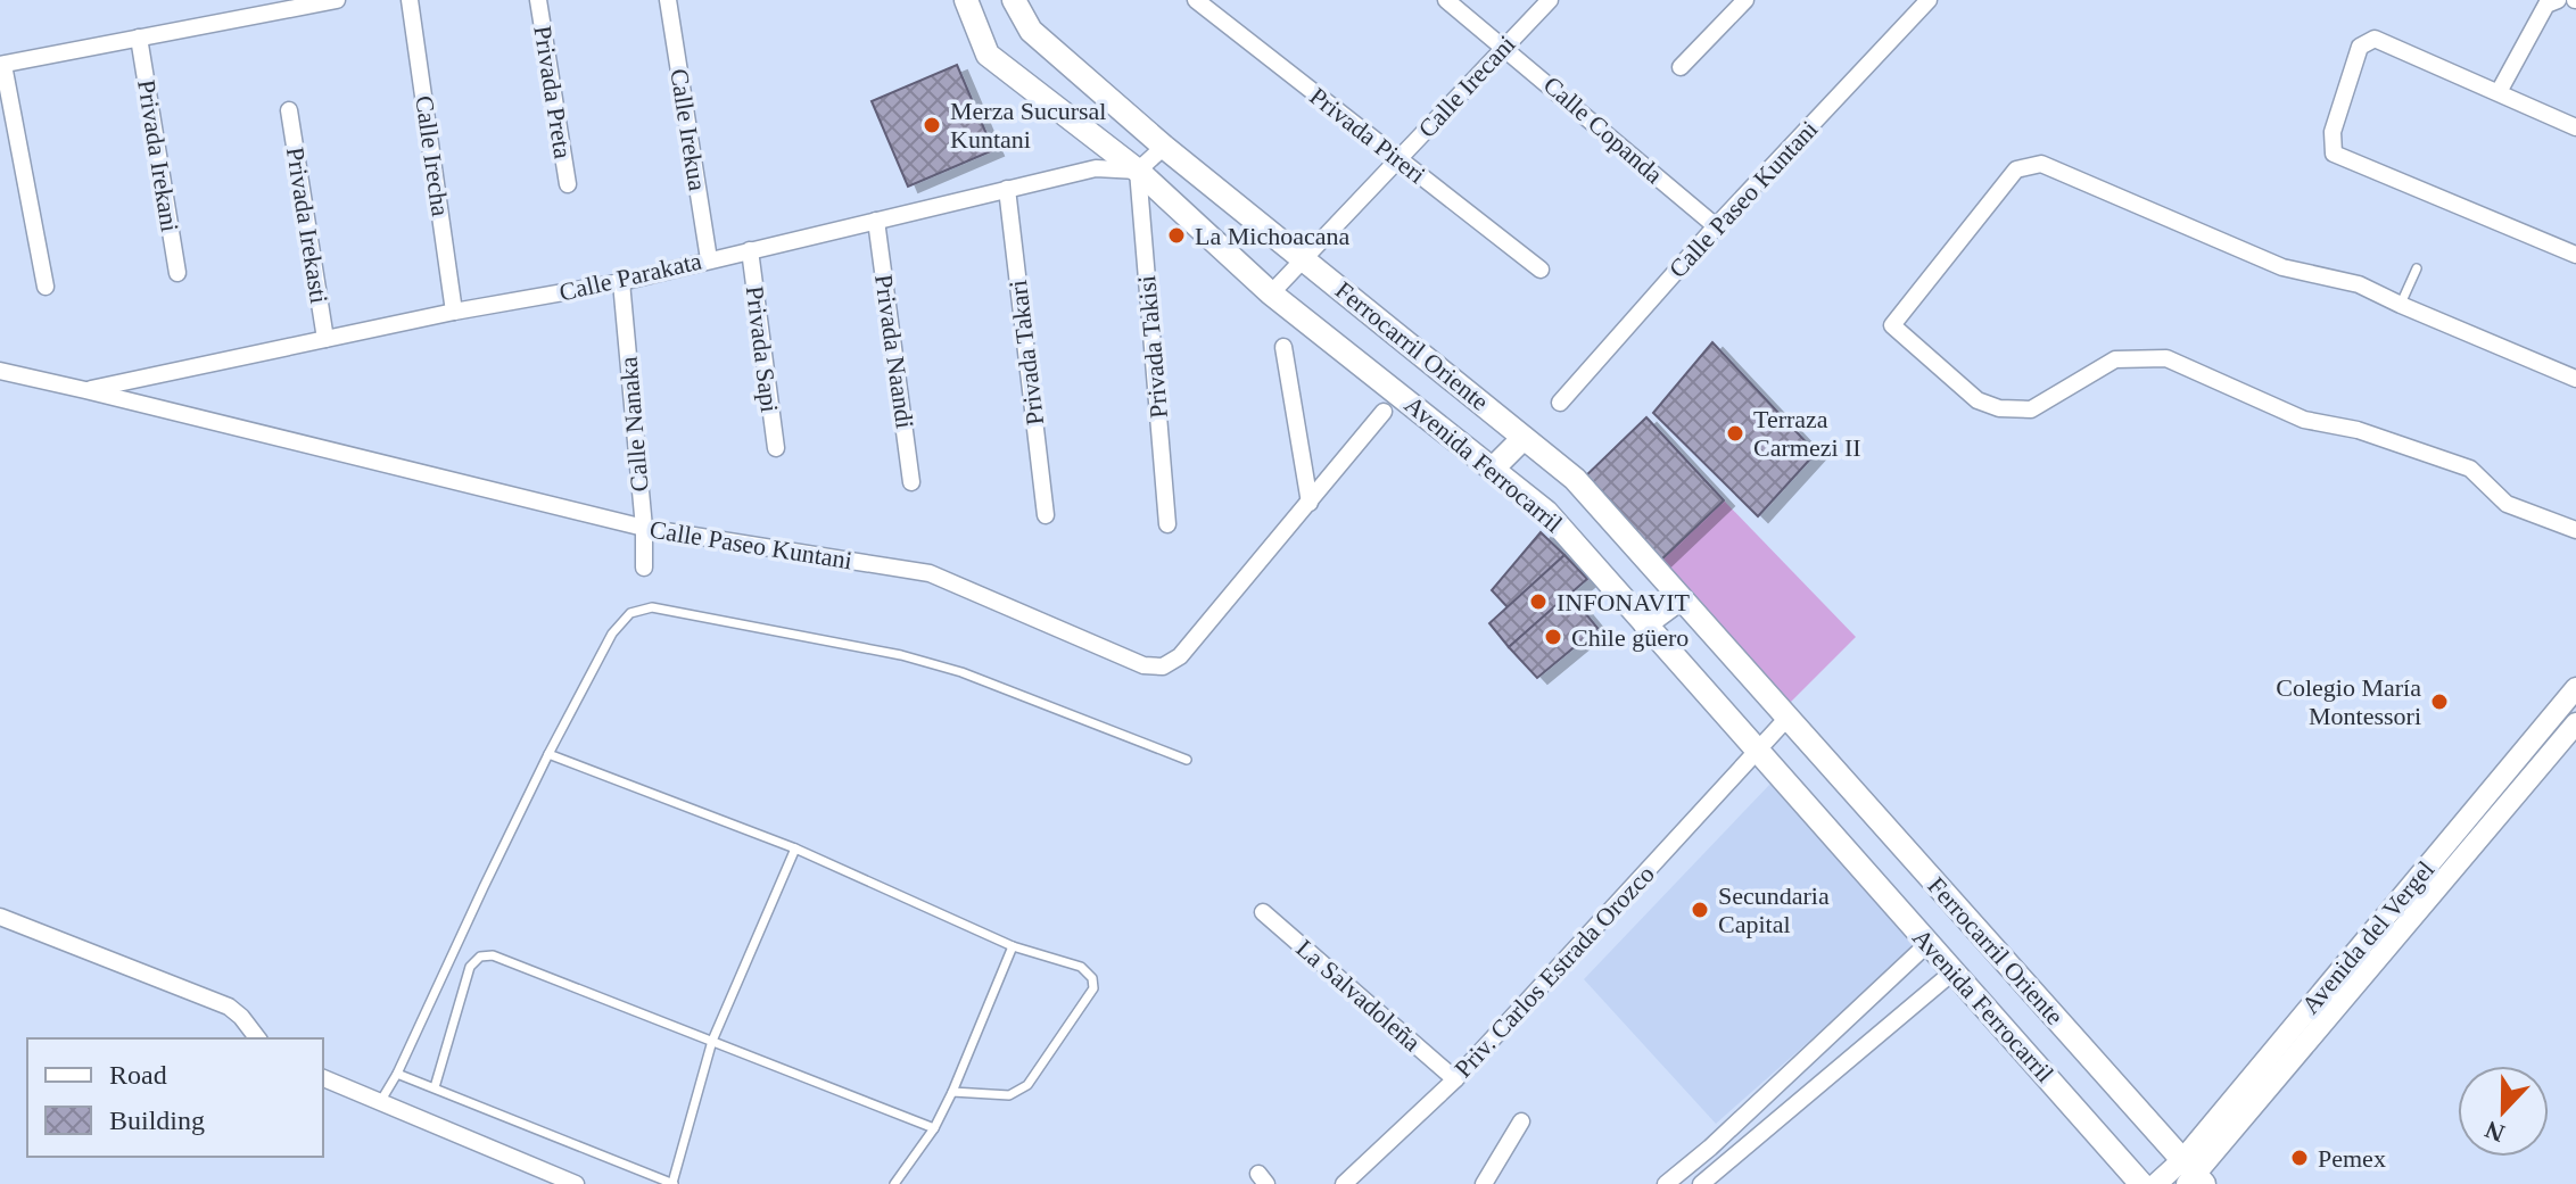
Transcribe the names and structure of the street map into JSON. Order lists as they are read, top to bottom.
{
  "streets": {
    "main road": ["Ferrocarril Oriente", "Avenida Ferrocarril"],
    "street": [
      "Calle Irecani",
      "Privada Preta",
      "Calle Irekua",
      "Calle Copanda",
      "Privada Pireri",
      "Privada Irekani",
      "Calle Irecha",
      "Calle Paseo Kuntani",
      "Privada Irekasti",
      "Calle Parakata",
      "Privada Takisi",
      "Privada Sapi",
      "Privada Naandi",
      "Privada Takari",
      "Calle Nanaka",
      "Avenida del Vergel",
      "Priv. Carlos Estrada Orozco",
      "La Salvadoleña"
    ]
  },
  "crossings": [
    ["Calle Irecani", "Calle Copanda"],
    ["Calle Irecani", "Privada Pireri"],
    ["Calle Irecani", "Ferrocarril Oriente"],
    ["Calle Irecani", "Avenida Ferrocarril"],
    ["Calle Irekua", "Calle Parakata"],
    ["Calle Copanda", "Calle Paseo Kuntani"],
    ["Calle Irecha", "Calle Parakata"],
    ["Calle Paseo Kuntani", "Calle Parakata"],
    ["Calle Paseo Kuntani", "Calle Nanaka"],
    ["Privada Irekasti", "Calle Parakata"],
    ["Calle Parakata", "Privada Takisi"],
    ["Calle Parakata", "Privada Sapi"],
    ["Calle Parakata", "Privada Naandi"],
    ["Calle Parakata", "Privada Takari"],
    ["Calle Parakata", "Calle Nanaka"],
    ["Calle Parakata", "Avenida Ferrocarril"],
    ["Ferrocarril Oriente", "Avenida del Vergel"],
    ["Privada Takisi", "Avenida Ferrocarril"],
    ["Avenida Ferrocarril", "Priv. Carlos Estrada Orozco"],
    ["Priv. Carlos Estrada Orozco", "La Salvadoleña"]
  ],
  "places": [
    "Merza Sucursal Kuntani",
    "La Michoacana",
    "Terraza Carmezi II",
    "INFONAVIT",
    "Chile güero",
    "Colegio María Montessori",
    "Secundaria Capital",
    "Pemex"
  ],
  "legend": ["Road", "Building"],
  "north": "bottom"
}
